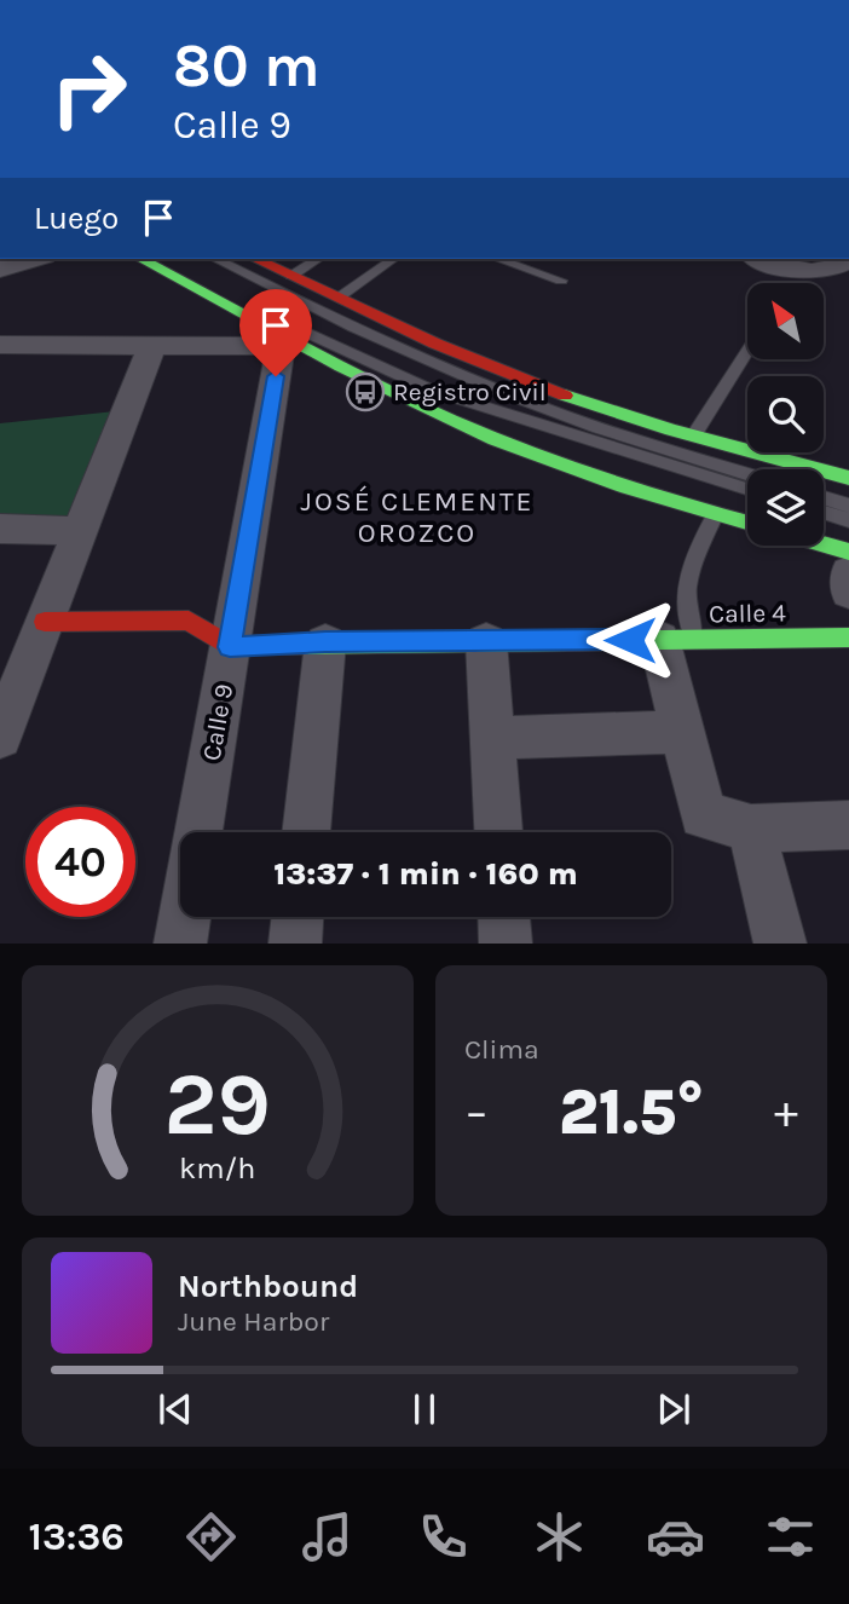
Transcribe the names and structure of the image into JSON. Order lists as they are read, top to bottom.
{
  "streets": {
    "main road": ["Calle 4"],
    "street": ["Calle 9"]
  },
  "crossings": [
    ["Calle 4", "Calle 9"]
  ],
  "districts": ["JOSÉ CLEMENTE OROZCO"],
  "places": {
    "bus stop": ["Registro Civil"]
  },
  "north": "top left",
  "page": {
    "turn": ["80 m", "Calle 9"],
    "then": "Luego",
    "limit": "40",
    "trip": "13:37 · 1 min · 160 m",
    "tile": "Clima",
    "heat": ["−", "21.5°", "+"],
    "song": ["Northbound", "June Harbor"],
    "tabs": "13:36",
    "gauge": ["29", "km/h"]
  }
}
